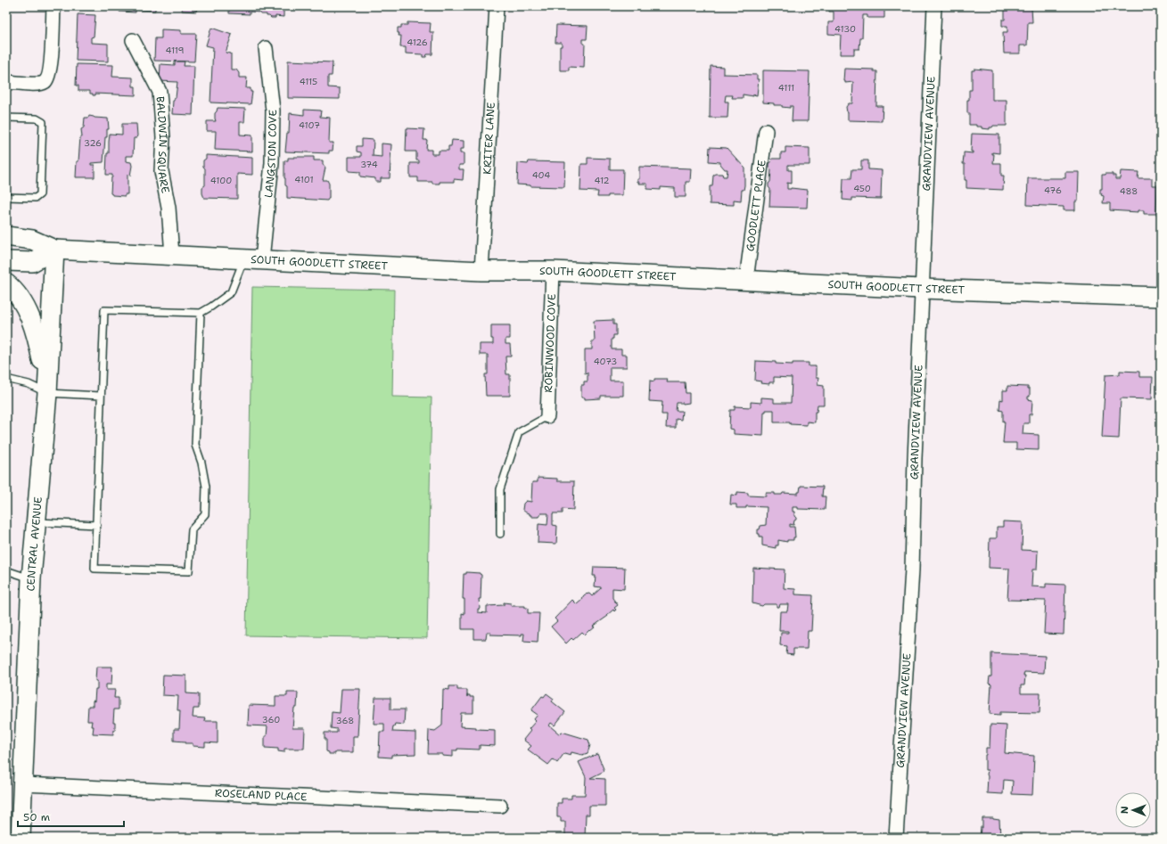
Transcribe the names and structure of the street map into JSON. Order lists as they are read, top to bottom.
{
  "streets": {
    "main road": ["SOUTH GOODLETT STREET", "CENTRAL AVENUE"],
    "street": [
      "GRANDVIEW AVENUE",
      "KRITER LANE",
      "BALDWIN SQUARE",
      "LANGSTON COVE",
      "GOODLETT PLACE",
      "ROBINWOOD COVE",
      "ROSELAND PLACE"
    ]
  },
  "crossings": [
    ["GRANDVIEW AVENUE", "SOUTH GOODLETT STREET"],
    ["KRITER LANE", "SOUTH GOODLETT STREET"],
    ["BALDWIN SQUARE", "SOUTH GOODLETT STREET"],
    ["LANGSTON COVE", "SOUTH GOODLETT STREET"],
    ["GOODLETT PLACE", "SOUTH GOODLETT STREET"],
    ["SOUTH GOODLETT STREET", "ROBINWOOD COVE"],
    ["SOUTH GOODLETT STREET", "CENTRAL AVENUE"],
    ["CENTRAL AVENUE", "ROSELAND PLACE"]
  ],
  "house_numbers": [
    "4130",
    "4126",
    "4119",
    "4115",
    "4111",
    "4107",
    "326",
    "374",
    "404",
    "4101",
    "4100",
    "412",
    "450",
    "476",
    "488",
    "4073",
    "360",
    "368"
  ],
  "scale_bar": "50 m",
  "north": "left"
}
